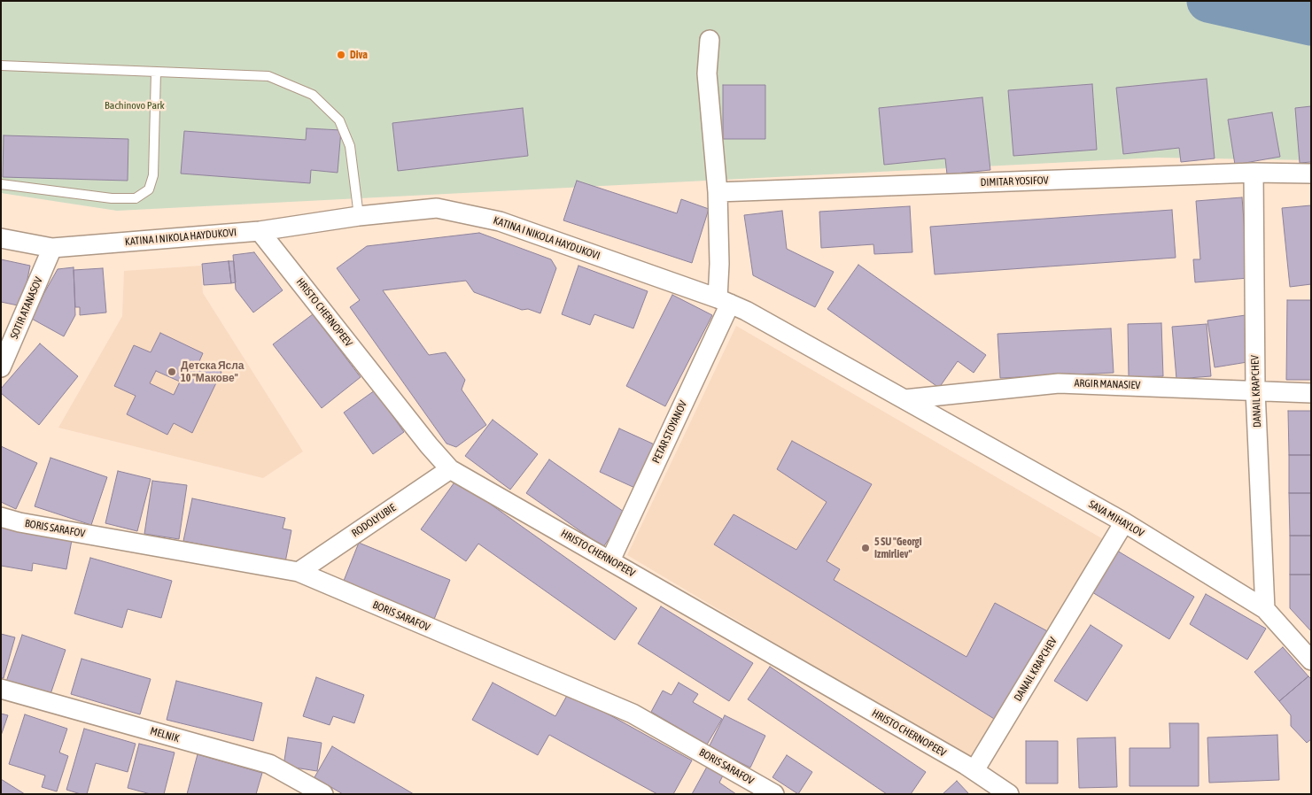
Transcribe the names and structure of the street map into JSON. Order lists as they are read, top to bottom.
{
  "streets": {
    "street": [
      "DIMITAR YOSIFOV",
      "KATINA I NIKOLA HAYDUKOVI",
      "SOTIR ATANASOV",
      "HRISTO CHERNOPEEV",
      "ARGIR MANASIEV",
      "DANAIL KRAPCHEV",
      "PETAR STOYANOV",
      "SAVA MIHAYLOV",
      "RODOLYUBIE",
      "BORIS SARAFOV",
      "MELNIK"
    ]
  },
  "crossings": [
    ["DIMITAR YOSIFOV", "DANAIL KRAPCHEV"],
    ["KATINA I NIKOLA HAYDUKOVI", "SOTIR ATANASOV"],
    ["KATINA I NIKOLA HAYDUKOVI", "HRISTO CHERNOPEEV"],
    ["KATINA I NIKOLA HAYDUKOVI", "ARGIR MANASIEV"],
    ["KATINA I NIKOLA HAYDUKOVI", "PETAR STOYANOV"],
    ["KATINA I NIKOLA HAYDUKOVI", "SAVA MIHAYLOV"],
    ["HRISTO CHERNOPEEV", "DANAIL KRAPCHEV"],
    ["HRISTO CHERNOPEEV", "PETAR STOYANOV"],
    ["HRISTO CHERNOPEEV", "RODOLYUBIE"],
    ["ARGIR MANASIEV", "DANAIL KRAPCHEV"],
    ["ARGIR MANASIEV", "SAVA MIHAYLOV"],
    ["DANAIL KRAPCHEV", "SAVA MIHAYLOV"],
    ["RODOLYUBIE", "BORIS SARAFOV"]
  ],
  "parks": ["Bachinovo Park"],
  "places": ["Diva", "Детска Ясла 10 \"Макове\"", "5 SU \"Georgi Izmirliev\""]
}
